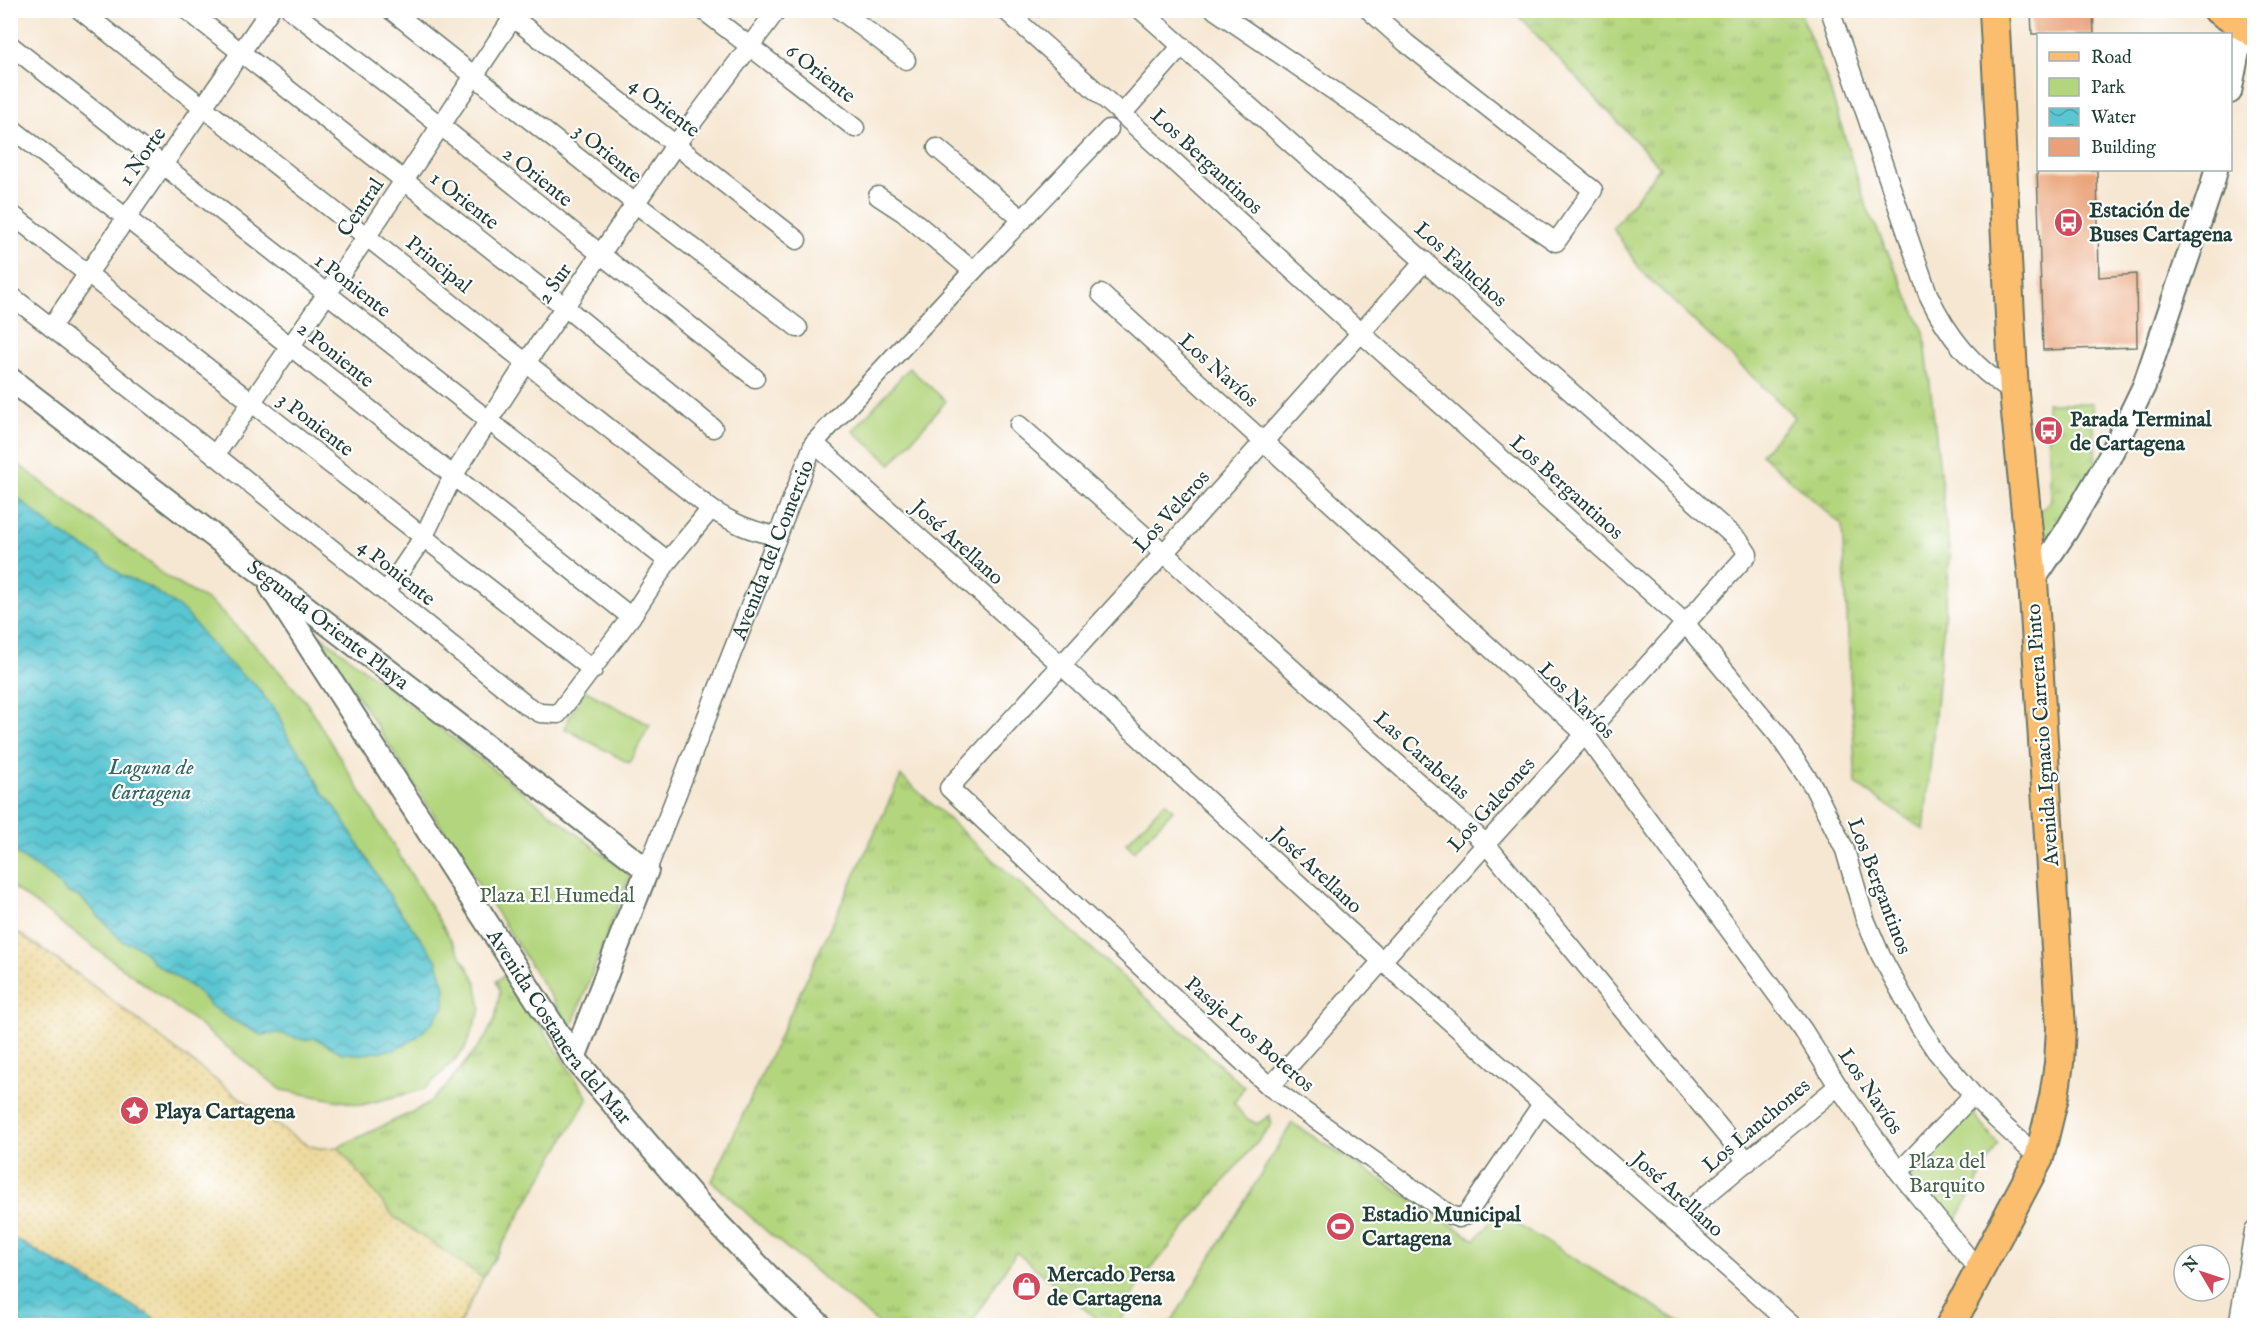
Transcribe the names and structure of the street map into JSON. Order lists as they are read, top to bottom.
{
  "streets": {
    "main road": ["Avenida Ignacio Carrera Pinto"],
    "street": [
      "6 Oriente",
      "4 Oriente",
      "3 Oriente",
      "1 Norte",
      "Los Bergantinos",
      "2 Oriente",
      "1 Oriente",
      "Central",
      "Principal",
      "Los Faluchos",
      "2 Sur",
      "1 Poniente",
      "2 Poniente",
      "Los Navíos",
      "3 Poniente",
      "Los Veleros",
      "José Arellano",
      "Avenida del Comercio",
      "4 Poniente",
      "Segunda Oriente Playa",
      "Las Carabelas",
      "Los Galeones",
      "Avenida Costanera del Mar",
      "Pasaje Los Boteros",
      "Los Lanchones"
    ]
  },
  "crossings": [
    ["6 Oriente", "2 Sur"],
    ["4 Oriente", "Central"],
    ["4 Oriente", "2 Sur"],
    ["3 Oriente", "Central"],
    ["3 Oriente", "2 Sur"],
    ["1 Norte", "1 Oriente"],
    ["1 Norte", "Principal"],
    ["1 Norte", "1 Poniente"],
    ["1 Norte", "2 Poniente"],
    ["1 Norte", "3 Poniente"],
    ["1 Norte", "4 Poniente"],
    ["Los Bergantinos", "Los Veleros"],
    ["Los Bergantinos", "Avenida Ignacio Carrera Pinto"],
    ["Los Bergantinos", "Los Galeones"],
    ["2 Oriente", "Central"],
    ["2 Oriente", "2 Sur"],
    ["1 Oriente", "Central"],
    ["1 Oriente", "2 Sur"],
    ["Central", "Principal"],
    ["Central", "1 Poniente"],
    ["Central", "2 Poniente"],
    ["Central", "3 Poniente"],
    ["Central", "4 Poniente"],
    ["Principal", "2 Sur"],
    ["Principal", "Avenida del Comercio"],
    ["Principal", "4 Poniente"],
    ["Los Faluchos", "Los Veleros"],
    ["Los Faluchos", "Los Galeones"],
    ["2 Sur", "1 Poniente"],
    ["2 Sur", "2 Poniente"],
    ["2 Sur", "3 Poniente"],
    ["2 Sur", "4 Poniente"],
    ["1 Poniente", "4 Poniente"],
    ["2 Poniente", "4 Poniente"],
    ["Los Navíos", "Los Veleros"],
    ["Los Navíos", "Avenida Ignacio Carrera Pinto"],
    ["Los Navíos", "Los Galeones"],
    ["Los Navíos", "Los Lanchones"],
    ["3 Poniente", "4 Poniente"],
    ["Los Veleros", "José Arellano"],
    ["Los Veleros", "Las Carabelas"],
    ["Los Veleros", "Pasaje Los Boteros"],
    ["José Arellano", "Avenida del Comercio"],
    ["José Arellano", "Los Galeones"],
    ["José Arellano", "Pasaje Los Boteros"],
    ["José Arellano", "Los Lanchones"],
    ["Avenida del Comercio", "Segunda Oriente Playa"],
    ["Avenida del Comercio", "Avenida Costanera del Mar"],
    ["Segunda Oriente Playa", "Avenida Costanera del Mar"],
    ["Las Carabelas", "Los Galeones"],
    ["Las Carabelas", "Los Lanchones"],
    ["Los Galeones", "Pasaje Los Boteros"]
  ],
  "water": ["Laguna de Cartagena"],
  "parks": ["Plaza El Humedal", "Plaza del Barquito"],
  "places": {
    "bus stop": ["Estación de Buses Cartagena", "Parada Terminal de Cartagena"],
    "place": ["Playa Cartagena"],
    "sports": ["Estadio Municipal Cartagena"],
    "shop": ["Mercado Persa de Cartagena"]
  },
  "legend": [
    "Road",
    "Park",
    "Water",
    "Building"
  ],
  "north": "top left"
}
